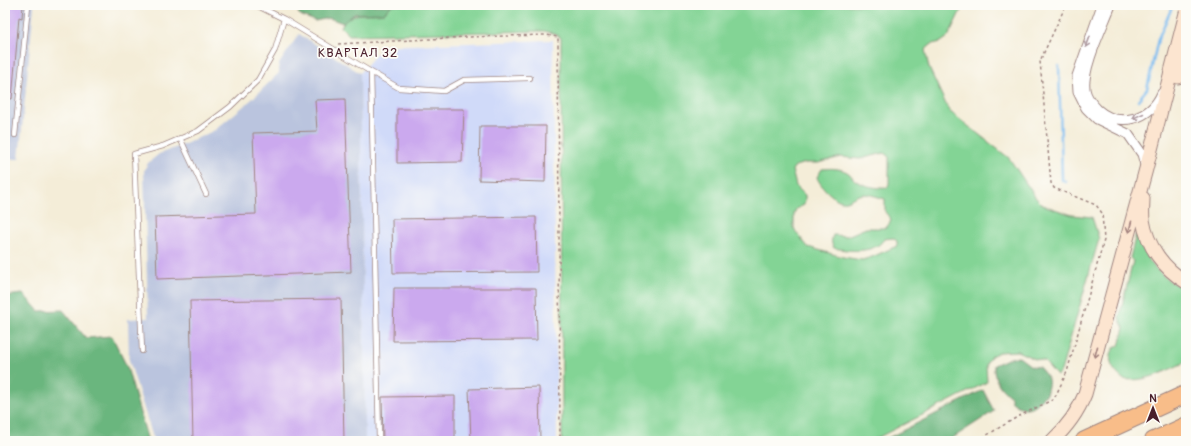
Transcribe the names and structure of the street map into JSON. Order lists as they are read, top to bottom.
{
  "districts": ["КВАРТАЛ 32"],
  "north": "top"
}
